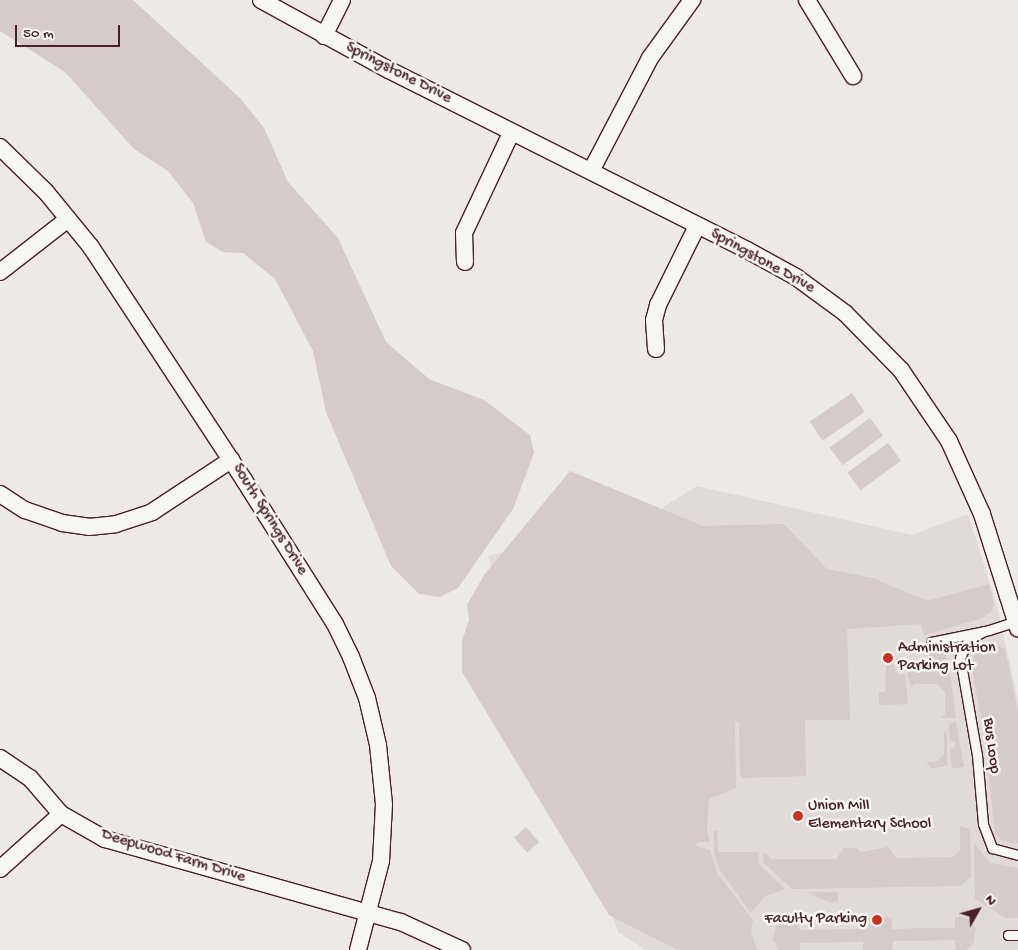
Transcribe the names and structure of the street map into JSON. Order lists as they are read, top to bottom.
{
  "streets": {
    "street": ["Springstone Drive", "South Springs Drive", "Deepwood Farm Drive"],
    "lane": ["Bus Loop"]
  },
  "crossings": [
    ["South Springs Drive", "Deepwood Farm Drive"]
  ],
  "places": ["Administration Parking Lot", "Union Mill Elementary School", "Faculty Parking"],
  "scale_bar": "50 m",
  "north": "top right"
}
